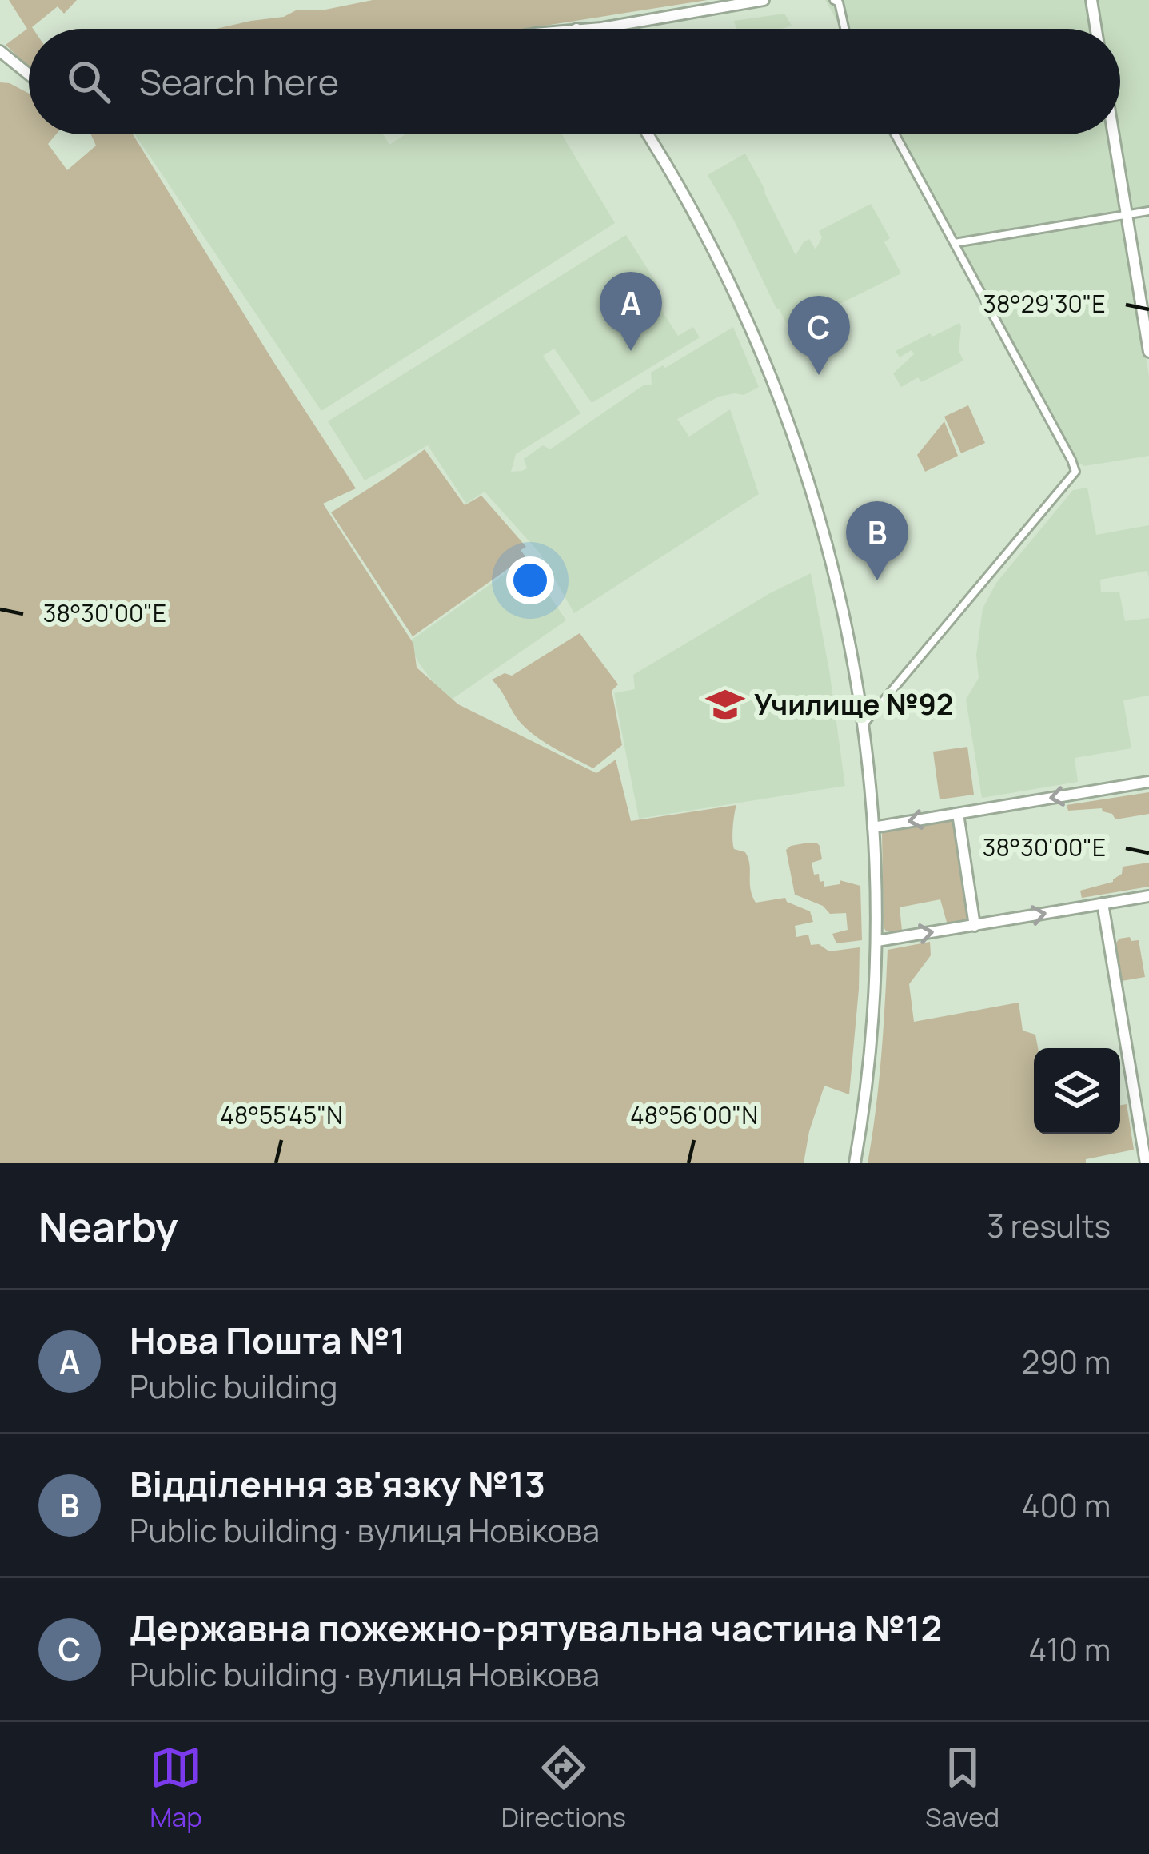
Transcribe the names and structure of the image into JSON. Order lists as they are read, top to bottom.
{
  "places": {
    "school or university": ["Училище №92"]
  },
  "page": {
    "search": "Search here",
    "pins": ["A", "C", "B"],
    "heading": ["Nearby", "3 results"],
    "list": [
      {
        "mark": "A",
        "name": "Нова Пошта №1",
        "note": "Public building",
        "value": "290 m"
      },
      {
        "mark": "B",
        "name": "Відділення зв'язку №13",
        "note": "Public building · вулиця Новікова",
        "value": "400 m"
      },
      {
        "mark": "C",
        "name": "Державна пожежно-рятувальна частина №12",
        "note": "Public building · вулиця Новікова",
        "value": "410 m"
      }
    ],
    "nav": ["Map", "Directions", "Saved"]
  },
  "coordinates": [
    "38°29'30\"E",
    "38°30'00\"E",
    "48°55'45\"N",
    "48°56'00\"N"
  ]
}
